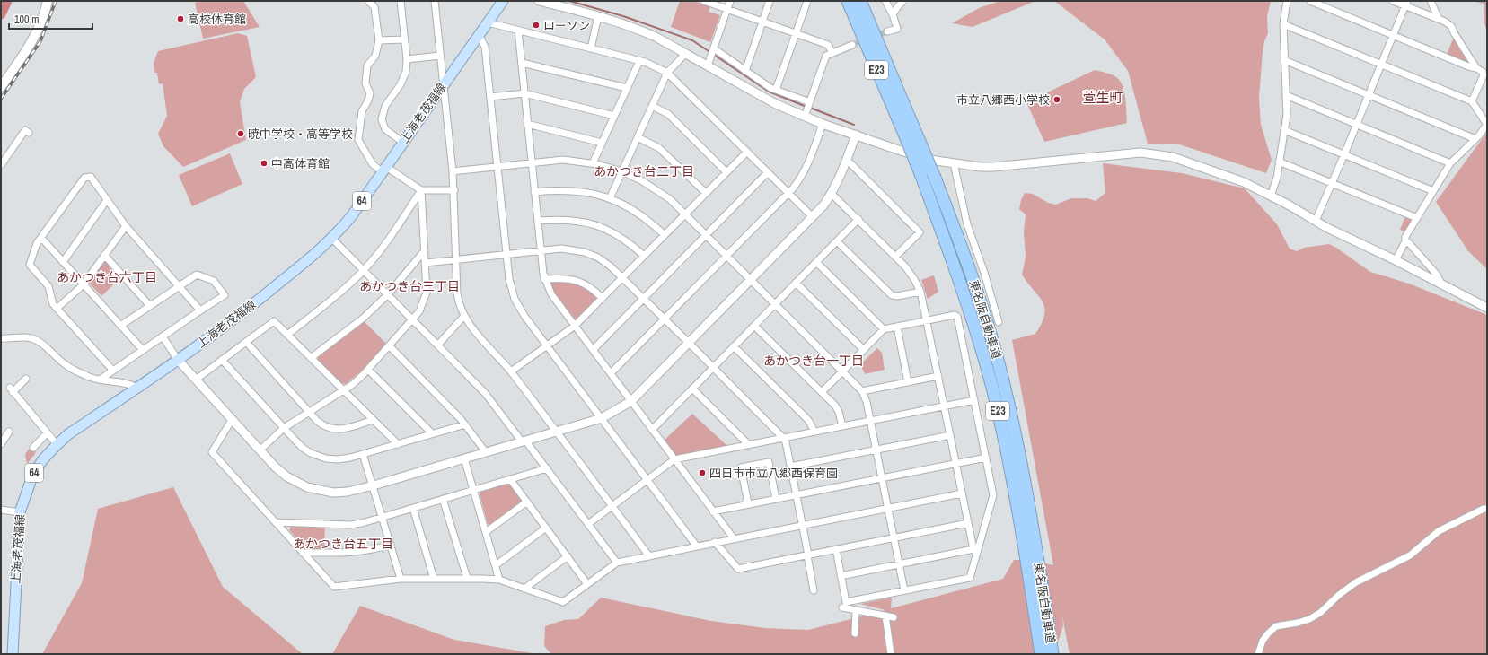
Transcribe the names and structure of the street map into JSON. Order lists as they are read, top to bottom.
{
  "streets": {
    "highway": ["E23", "東名阪自動車道"],
    "main road": ["上海老茂福線", "64"]
  },
  "districts": [
    "萱生町",
    "あかつき台二丁目",
    "あかつき台六丁目",
    "あかつき台三丁目",
    "あかつき台一丁目",
    "あかつき台五丁目"
  ],
  "places": [
    "高校体育館",
    "ローソン",
    "市立八郷西小学校",
    "暁中学校・高等学校",
    "中高体育館",
    "四日市市立八郷西保育園"
  ],
  "scale_bar": "100 m"
}
